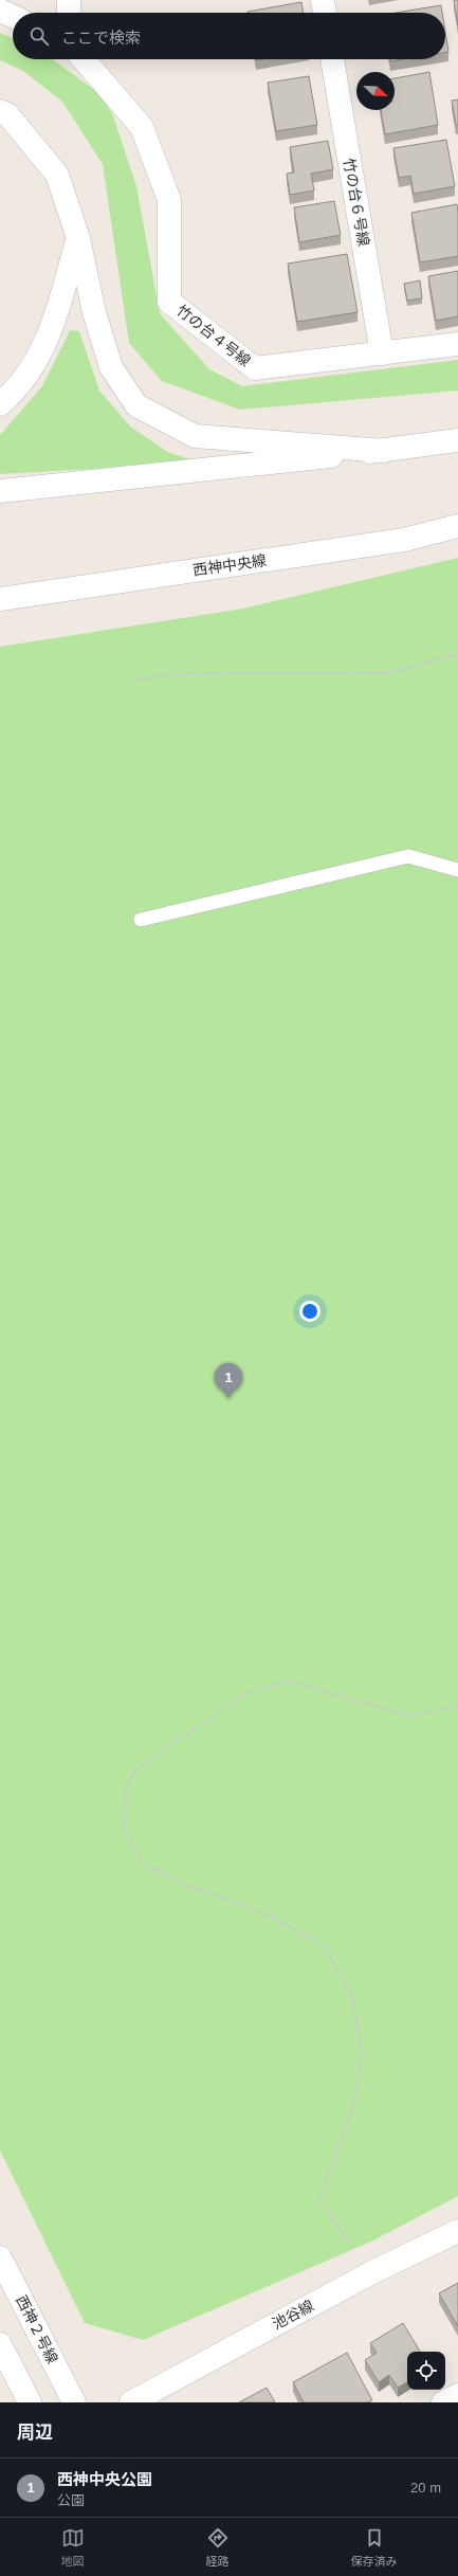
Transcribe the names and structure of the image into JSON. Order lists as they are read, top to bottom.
{
  "streets": {
    "street": [
      "竹の台６号線",
      "竹の台４号線",
      "西神中央線",
      "池谷線",
      "西神２号線"
    ]
  },
  "crossings": [
    ["竹の台６号線", "竹の台４号線"]
  ],
  "north": "bottom right",
  "page": {
    "search": "ここで検索",
    "pins": "1",
    "heading": "周辺",
    "list": [
      {
        "mark": "1",
        "name": "西神中央公園",
        "note": "公園",
        "value": "20 m"
      }
    ],
    "nav": ["地図", "経路", "保存済み"]
  }
}
